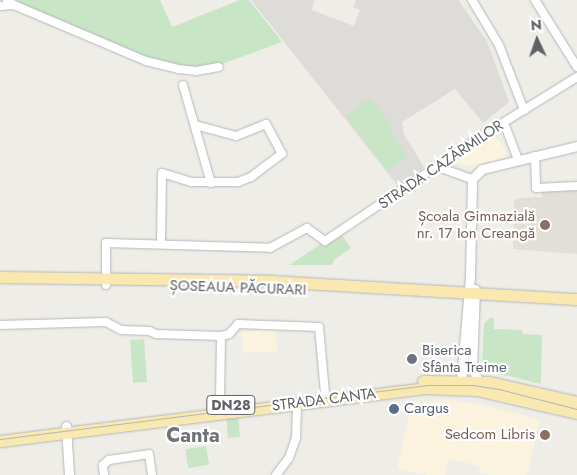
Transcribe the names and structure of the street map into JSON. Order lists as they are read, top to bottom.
{
  "streets": {
    "main road": ["ȘOSEAUA PĂCURARI", "STRADA CANTA", "DN28"],
    "street": ["STRADA CAZĂRMILOR"]
  },
  "crossings": [
    ["STRADA CANTA", "DN28"]
  ],
  "districts": ["Canta"],
  "places": [
    "Școala Gimnazială nr. 17 Ion Creangă",
    "Biserica Sfânta Treime",
    "Cargus",
    "Sedcom Libris"
  ],
  "north": "top"
}
